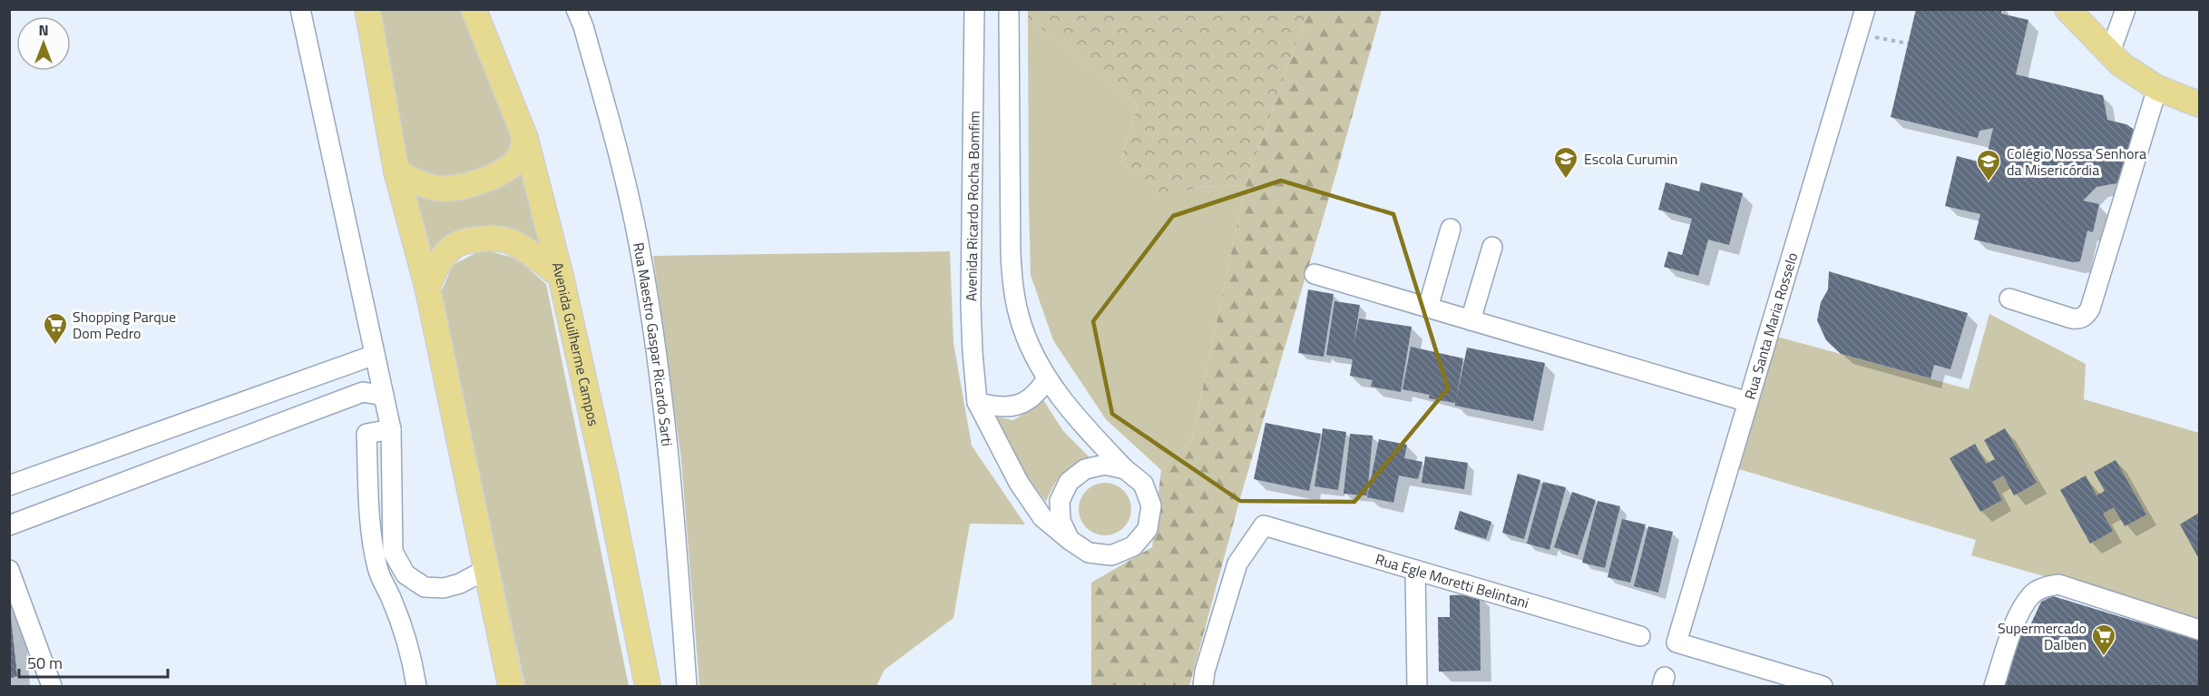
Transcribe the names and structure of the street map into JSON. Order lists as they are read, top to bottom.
{
  "streets": {
    "main road": ["Avenida Guilherme Campos"],
    "street": [
      "Avenida Ricardo Rocha Bomfim",
      "Rua Santa Maria Rosselo",
      "Rua Maestro Gaspar Ricardo Sarti",
      "Rua Egle Moretti Belintani"
    ]
  },
  "places": {
    "school or university": ["Escola Curumin", "Colégio Nossa Senhora da Misericórdia"],
    "supermarket": ["Shopping Parque Dom Pedro", "Supermercado Dalben"]
  },
  "scale_bar": "50 m",
  "north": "top"
}
